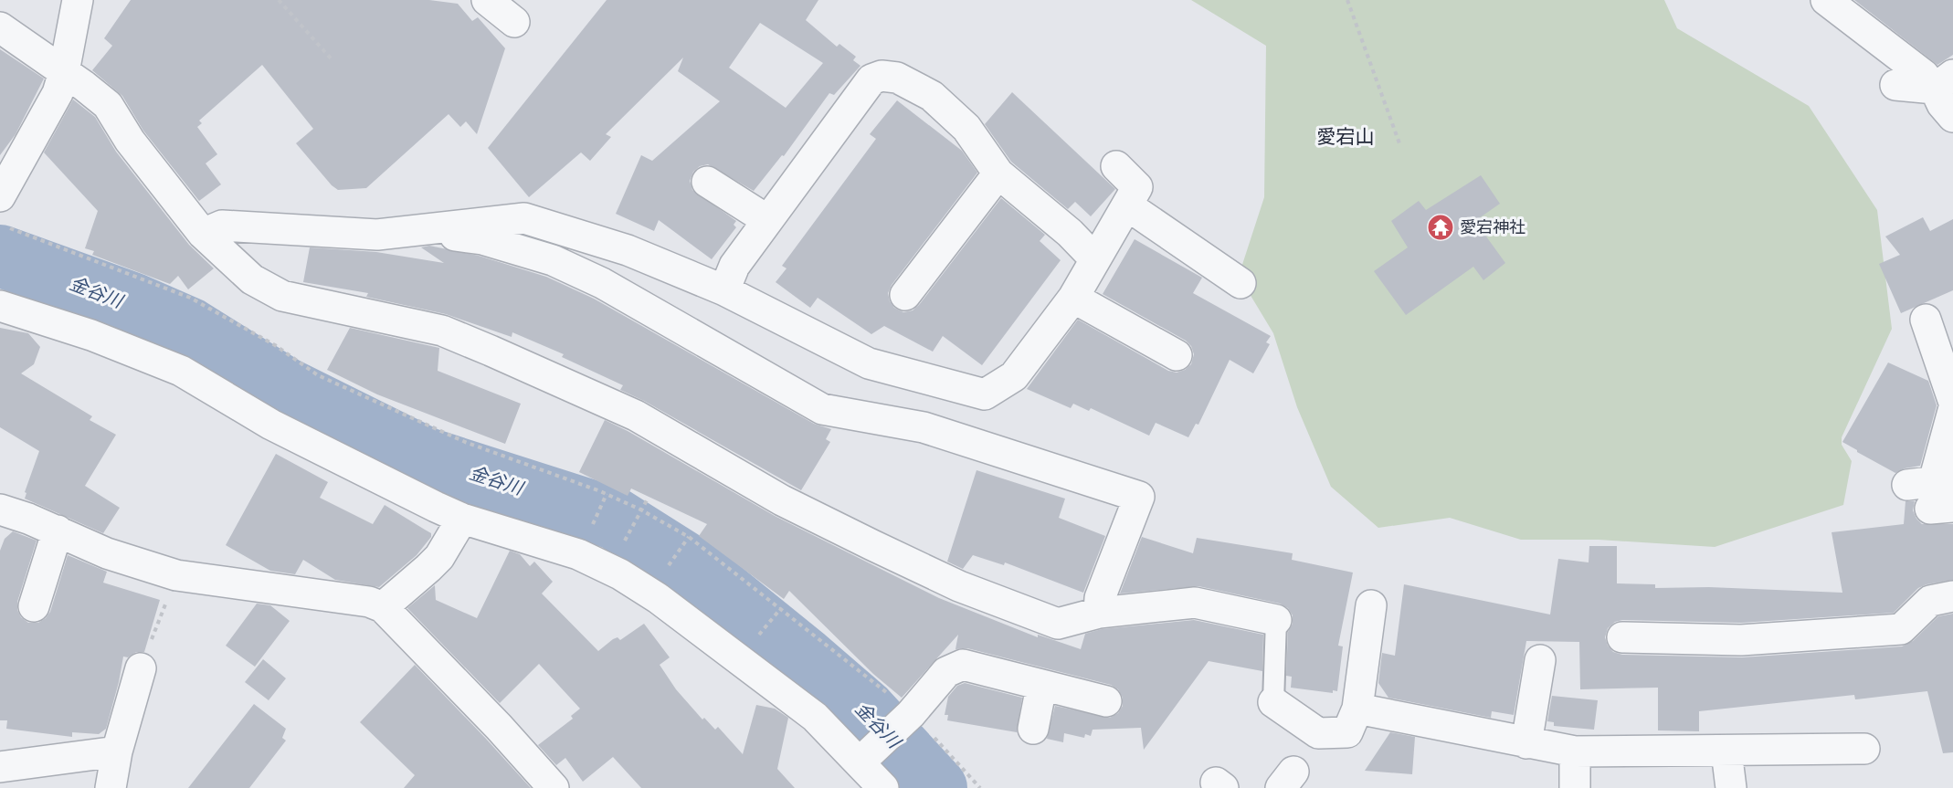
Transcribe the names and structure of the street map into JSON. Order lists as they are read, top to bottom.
{
  "districts": ["愛宕山"],
  "water": ["金谷川"],
  "places": {
    "temple": ["愛宕神社"]
  }
}
